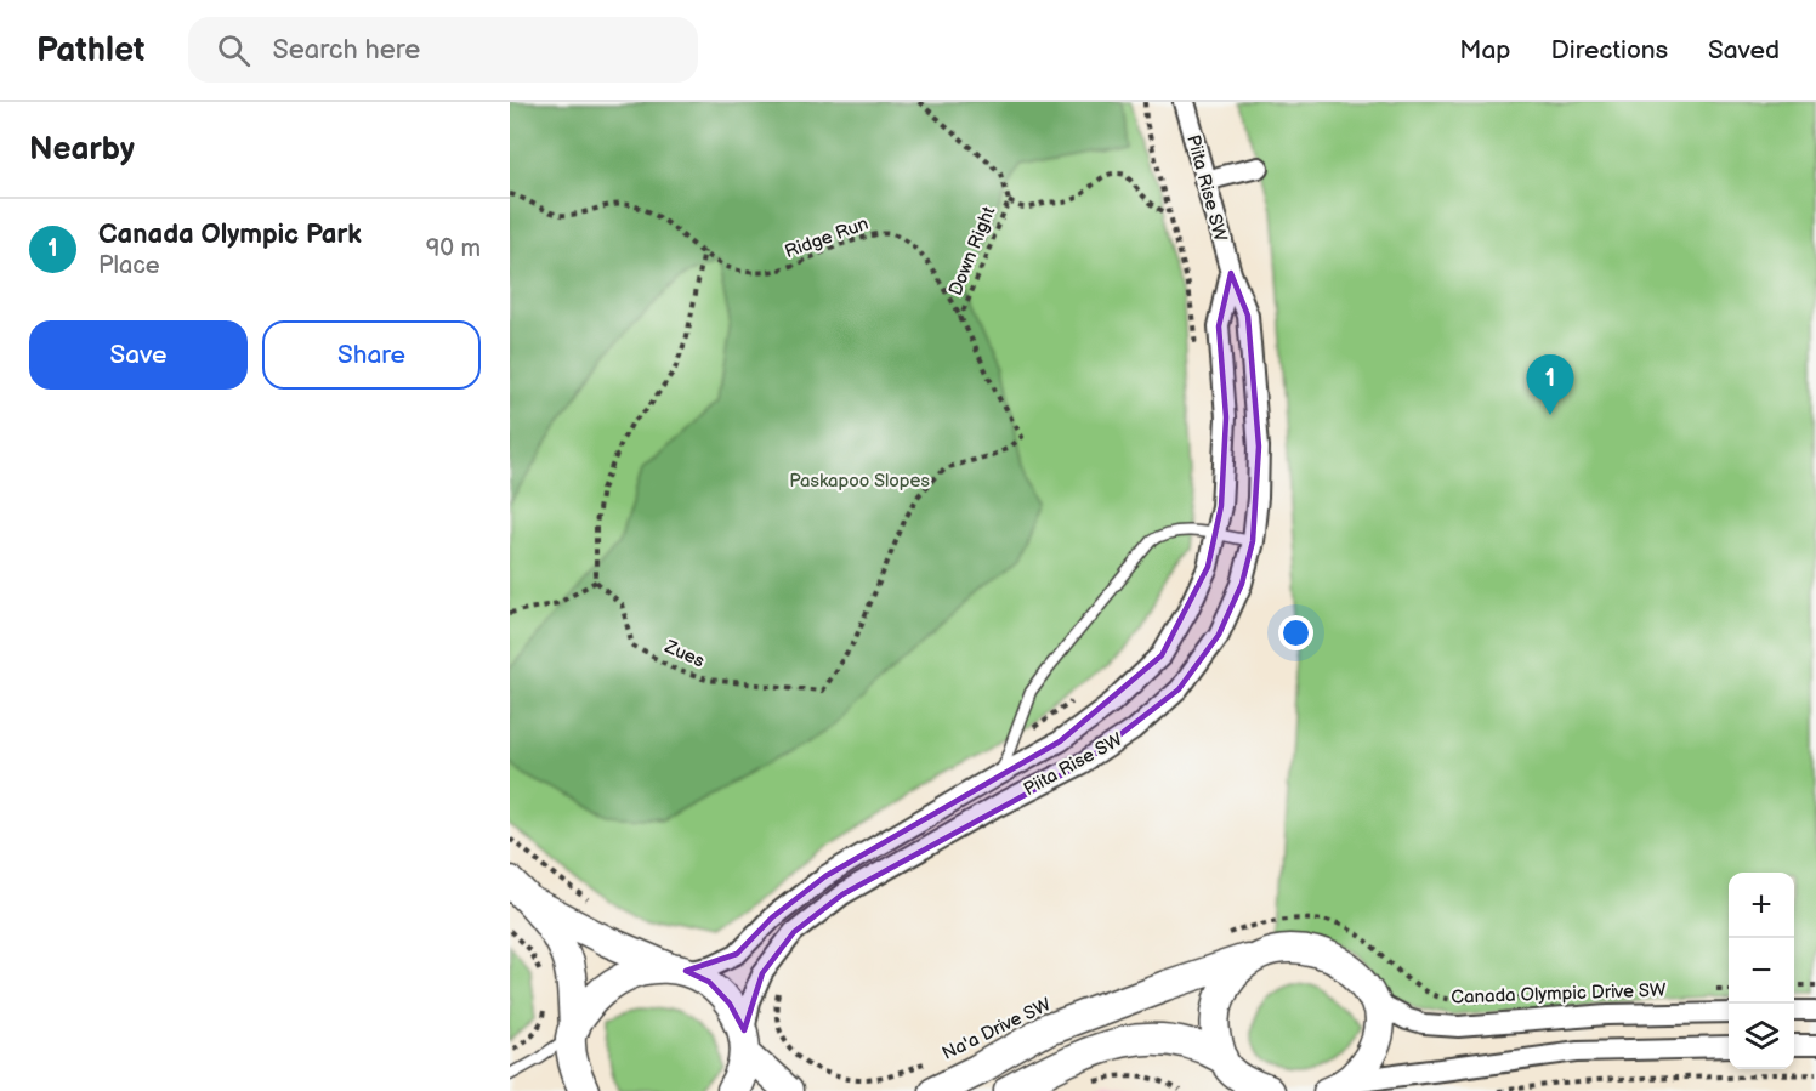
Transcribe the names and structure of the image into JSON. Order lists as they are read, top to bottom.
{
  "streets": {
    "street": ["Piita Rise SW", "Canada Olympic Drive SW", "Na'a Drive SW"],
    "path": ["Ridge Run", "Down Right", "Zues"]
  },
  "crossings": [
    ["Ridge Run", "Down Right"],
    ["Ridge Run", "Zues"],
    ["Canada Olympic Drive SW", "Na'a Drive SW"]
  ],
  "parks": ["Paskapoo Slopes"],
  "page": {
    "header": "Pathlet",
    "search": "Search here",
    "nav": ["Map", "Directions", "Saved"],
    "heading": "Nearby",
    "list": [
      {
        "mark": "1",
        "name": "Canada Olympic Park",
        "note": "Place",
        "value": "90 m"
      }
    ],
    "buttons": ["Save", "Share"],
    "pins": "1",
    "map_buttons": ["+", "−"]
  }
}
